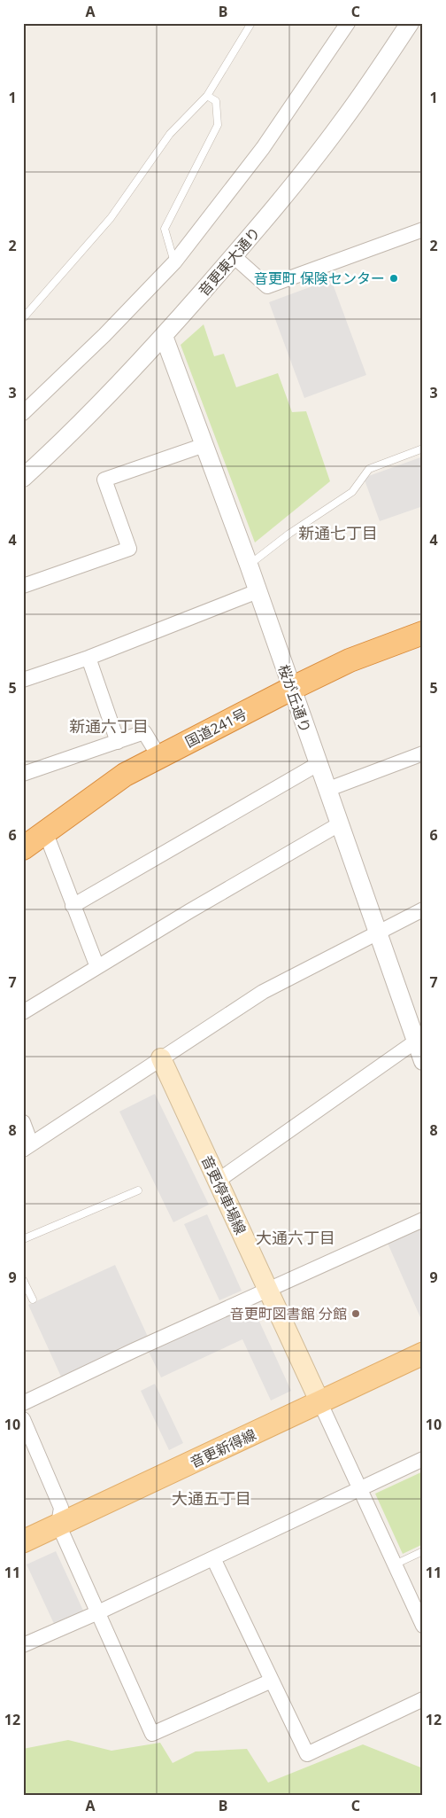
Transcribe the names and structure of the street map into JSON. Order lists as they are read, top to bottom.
{
  "streets": {
    "highway": ["国道241号"],
    "main road": ["音更停車場線", "音更新得線"],
    "street": ["音更東大通り", "桜が丘通り"]
  },
  "crossings": [
    ["音更東大通り", "桜が丘通り"],
    ["桜が丘通り", "国道241号"],
    ["音更停車場線", "音更新得線"]
  ],
  "districts": [
    "新通七丁目",
    "新通六丁目",
    "大通六丁目",
    "大通五丁目"
  ],
  "places": ["音更町 保険センター", "音更町図書館 分館"],
  "grid": {
    "columns": ["A", "B", "C"],
    "rows": [
      "1",
      "2",
      "3",
      "4",
      "5",
      "6",
      "7",
      "8",
      "9",
      "10",
      "11",
      "12"
    ]
  }
}
